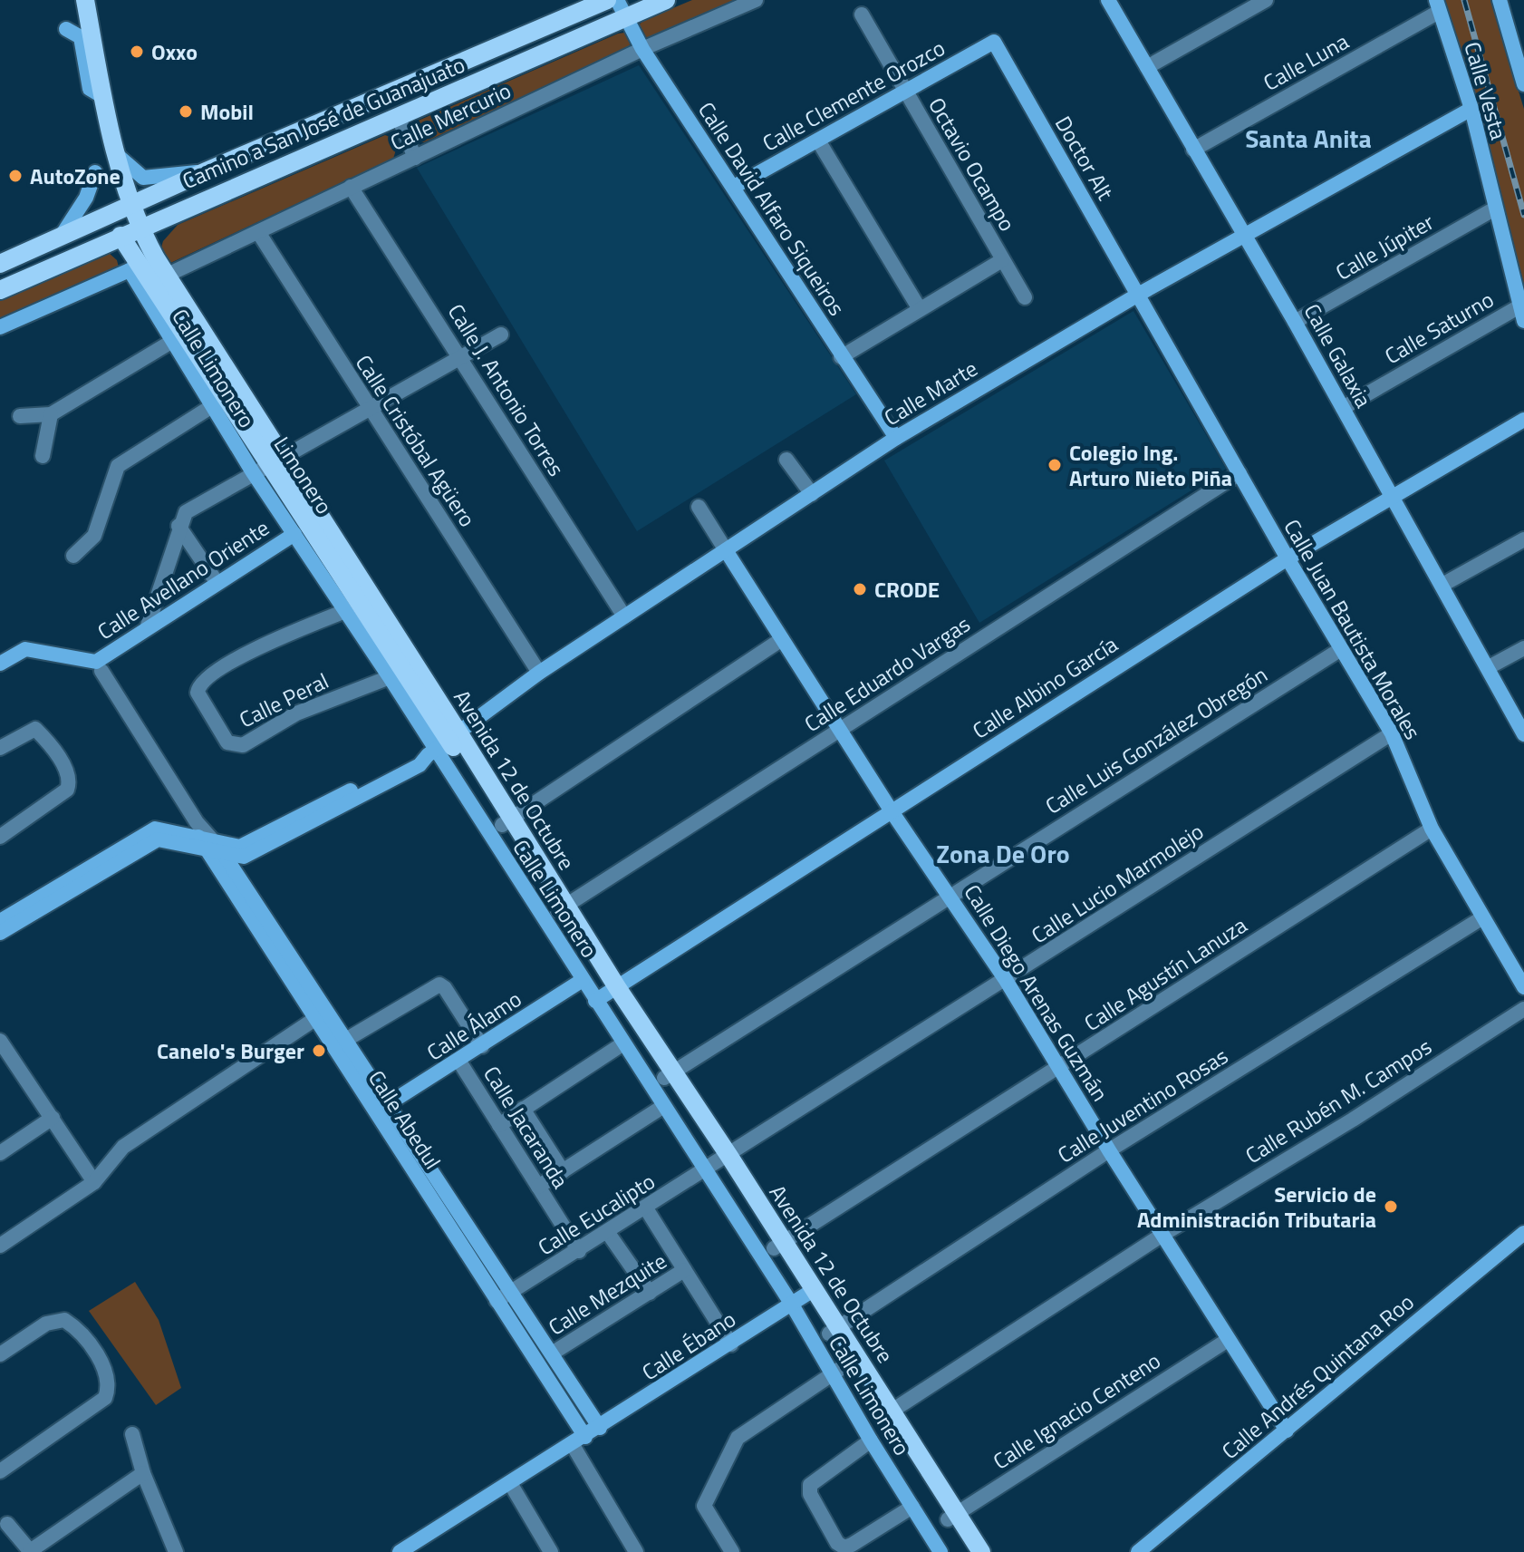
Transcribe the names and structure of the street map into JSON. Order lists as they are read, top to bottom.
{
  "streets": {
    "main road": ["Camino a San José de Guanajuato", "Limonero", "Avenida 12 de Octubre"],
    "street": [
      "Calle Luna",
      "Calle Vesta",
      "Calle Clemente Orozco",
      "Calle Mercurio",
      "Doctor Alt",
      "Octavio Ocampo",
      "Calle David Alfaro Siqueiros",
      "Calle Júpiter",
      "Calle Saturno",
      "Calle Galaxia",
      "Calle Limonero",
      "Calle J. Antonio Torres",
      "Calle Marte",
      "Calle Cristóbal Agüero",
      "Calle Avellano Oriente",
      "Calle Juan Bautista Morales",
      "Calle Eduardo Vargas",
      "Calle Albino García",
      "Calle Peral",
      "Calle Luis González Obregón",
      "Calle Lucio Marmolejo",
      "Calle Agustín Lanuza",
      "Calle Diego Arenas Guzmán",
      "Calle Álamo",
      "Calle Rubén M. Campos",
      "Calle Juventino Rosas",
      "Calle Abedul",
      "Calle Jacaranda",
      "Calle Eucalipto",
      "Calle Mezquite",
      "Calle Ébano",
      "Calle Andrés Quintana Roo",
      "Calle Ignacio Centeno"
    ]
  },
  "crossings": [
    ["Calle Luna", "Calle Vesta"],
    ["Calle Luna", "Calle Galaxia"],
    ["Calle Vesta", "Calle Júpiter"],
    ["Calle Vesta", "Calle Saturno"],
    ["Calle Vesta", "Calle Marte"],
    ["Calle Clemente Orozco", "Doctor Alt"],
    ["Calle Clemente Orozco", "Octavio Ocampo"],
    ["Calle Clemente Orozco", "Calle David Alfaro Siqueiros"],
    ["Calle Mercurio", "Calle David Alfaro Siqueiros"],
    ["Calle Mercurio", "Calle J. Antonio Torres"],
    ["Calle Mercurio", "Calle Cristóbal Agüero"],
    ["Calle Mercurio", "Avenida 12 de Octubre"],
    ["Camino a San José de Guanajuato", "Calle David Alfaro Siqueiros"],
    ["Camino a San José de Guanajuato", "Limonero"],
    ["Camino a San José de Guanajuato", "Avenida 12 de Octubre"],
    ["Doctor Alt", "Calle Marte"],
    ["Doctor Alt", "Calle Juan Bautista Morales"],
    ["Calle David Alfaro Siqueiros", "Calle Marte"],
    ["Calle Júpiter", "Calle Galaxia"],
    ["Calle Saturno", "Calle Galaxia"],
    ["Calle Galaxia", "Calle Marte"],
    ["Calle Galaxia", "Calle Albino García"],
    ["Calle Limonero", "Calle Marte"],
    ["Calle Limonero", "Limonero"],
    ["Calle Limonero", "Calle Avellano Oriente"],
    ["Calle Limonero", "Calle Albino García"],
    ["Calle Limonero", "Calle Peral"],
    ["Calle Limonero", "Avenida 12 de Octubre"],
    ["Calle Limonero", "Calle Lucio Marmolejo"],
    ["Calle Limonero", "Calle Álamo"],
    ["Calle Limonero", "Calle Eucalipto"],
    ["Calle Limonero", "Calle Ébano"],
    ["Calle J. Antonio Torres", "Calle Marte"],
    ["Calle Marte", "Calle Cristóbal Agüero"],
    ["Calle Marte", "Calle Juan Bautista Morales"],
    ["Calle Marte", "Avenida 12 de Octubre"],
    ["Calle Marte", "Calle Diego Arenas Guzmán"],
    ["Calle Marte", "Calle Abedul"],
    ["Limonero", "Avenida 12 de Octubre"],
    ["Calle Avellano Oriente", "Calle Abedul"],
    ["Calle Juan Bautista Morales", "Calle Eduardo Vargas"],
    ["Calle Juan Bautista Morales", "Calle Albino García"],
    ["Calle Juan Bautista Morales", "Calle Luis González Obregón"],
    ["Calle Juan Bautista Morales", "Calle Lucio Marmolejo"],
    ["Calle Juan Bautista Morales", "Calle Agustín Lanuza"],
    ["Calle Juan Bautista Morales", "Calle Juventino Rosas"],
    ["Calle Eduardo Vargas", "Avenida 12 de Octubre"],
    ["Calle Eduardo Vargas", "Calle Diego Arenas Guzmán"],
    ["Calle Albino García", "Avenida 12 de Octubre"],
    ["Calle Albino García", "Calle Diego Arenas Guzmán"],
    ["Calle Luis González Obregón", "Avenida 12 de Octubre"],
    ["Calle Luis González Obregón", "Calle Diego Arenas Guzmán"],
    ["Avenida 12 de Octubre", "Calle Lucio Marmolejo"],
    ["Avenida 12 de Octubre", "Calle Agustín Lanuza"],
    ["Avenida 12 de Octubre", "Calle Rubén M. Campos"],
    ["Avenida 12 de Octubre", "Calle Juventino Rosas"],
    ["Avenida 12 de Octubre", "Calle Eucalipto"],
    ["Avenida 12 de Octubre", "Calle Ébano"],
    ["Avenida 12 de Octubre", "Calle Ignacio Centeno"],
    ["Calle Lucio Marmolejo", "Calle Diego Arenas Guzmán"],
    ["Calle Lucio Marmolejo", "Calle Eucalipto"],
    ["Calle Agustín Lanuza", "Calle Diego Arenas Guzmán"],
    ["Calle Diego Arenas Guzmán", "Calle Rubén M. Campos"],
    ["Calle Diego Arenas Guzmán", "Calle Juventino Rosas"],
    ["Calle Diego Arenas Guzmán", "Calle Andrés Quintana Roo"],
    ["Calle Diego Arenas Guzmán", "Calle Ignacio Centeno"],
    ["Calle Álamo", "Calle Abedul"],
    ["Calle Álamo", "Calle Jacaranda"],
    ["Calle Abedul", "Calle Eucalipto"],
    ["Calle Abedul", "Calle Mezquite"],
    ["Calle Abedul", "Calle Ébano"],
    ["Calle Jacaranda", "Calle Eucalipto"]
  ],
  "districts": ["Santa Anita", "Zona De Oro"],
  "places": [
    "Oxxo",
    "Mobil",
    "AutoZone",
    "Colegio Ing. Arturo Nieto Piña",
    "CRODE",
    "Canelo's Burger",
    "Servicio de Administración Tributaria"
  ]
}
